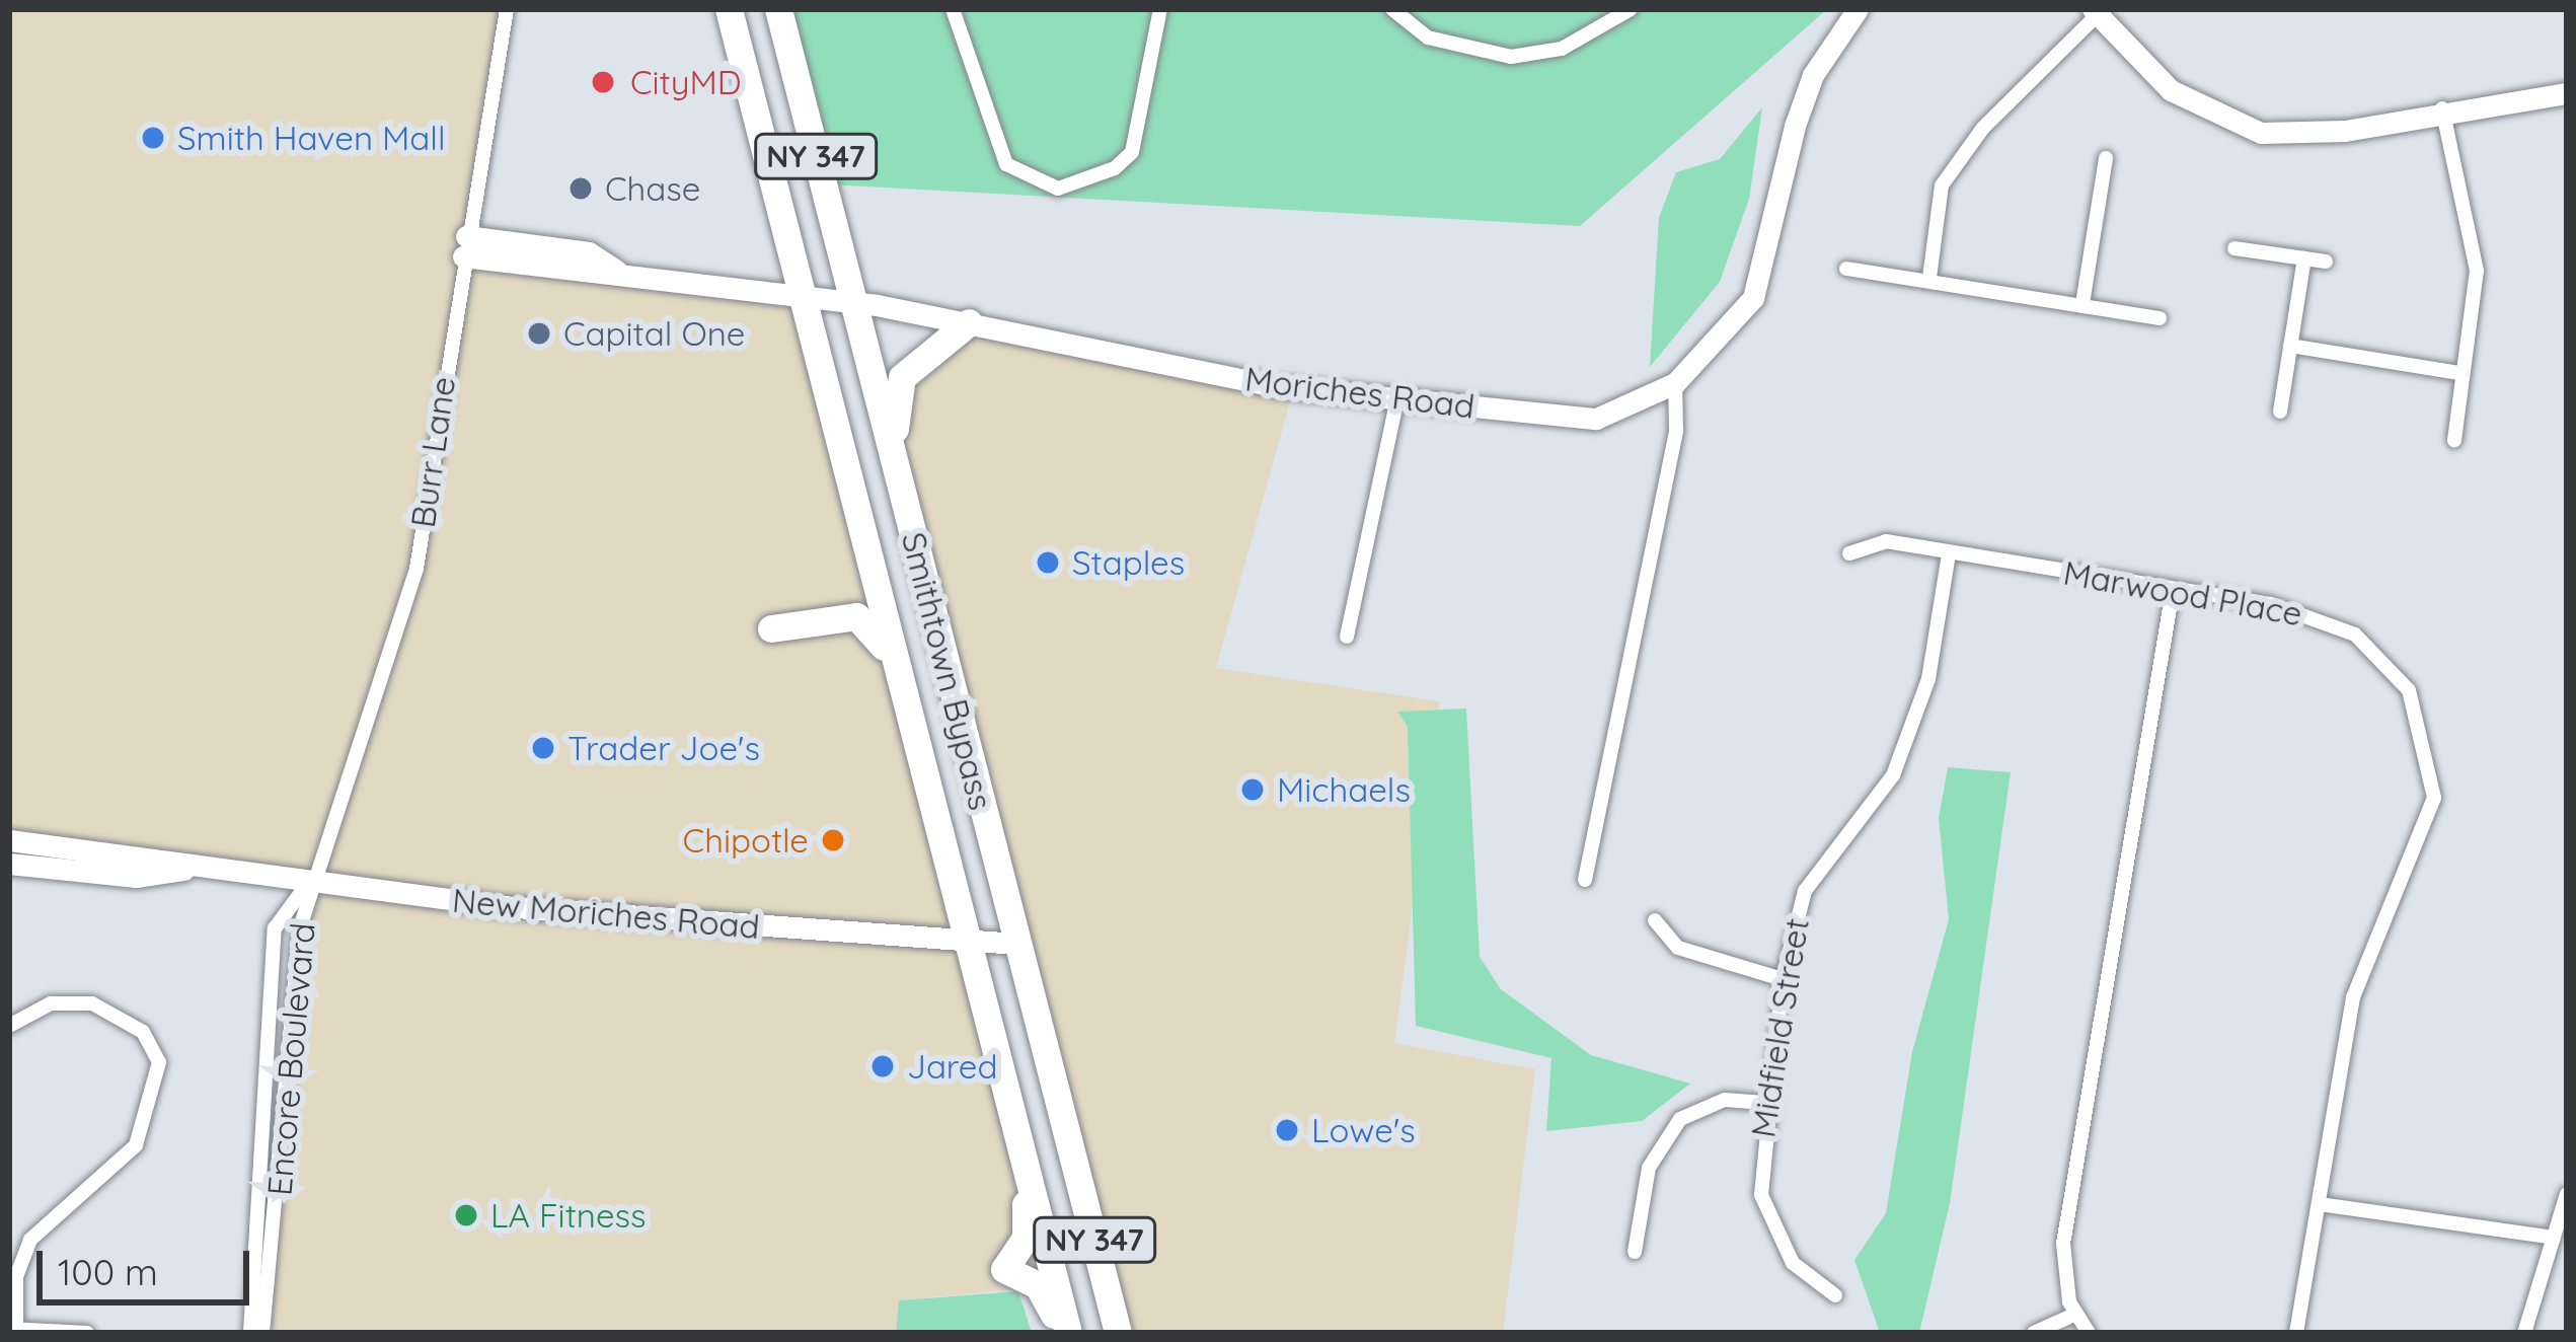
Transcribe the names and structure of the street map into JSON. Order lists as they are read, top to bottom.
{
  "streets": {
    "highway": ["NY 347", "Smithtown Bypass"],
    "main road": ["Moriches Road", "New Moriches Road"],
    "street": [
      "Burr Lane",
      "Marwood Place",
      "Midfield Street",
      "Encore Boulevard"
    ]
  },
  "crossings": [
    ["Moriches Road", "Burr Lane"],
    ["Moriches Road", "Smithtown Bypass"],
    ["Burr Lane", "New Moriches Road"],
    ["Burr Lane", "Encore Boulevard"],
    ["Marwood Place", "Midfield Street"],
    ["Smithtown Bypass", "New Moriches Road"],
    ["New Moriches Road", "Encore Boulevard"]
  ],
  "places": [
    "CityMD",
    "Smith Haven Mall",
    "Chase",
    "Capital One",
    "Staples",
    "Trader Joe's",
    "Michaels",
    "Chipotle",
    "Jared",
    "Lowe's",
    "LA Fitness"
  ],
  "scale_bar": "100 m"
}
